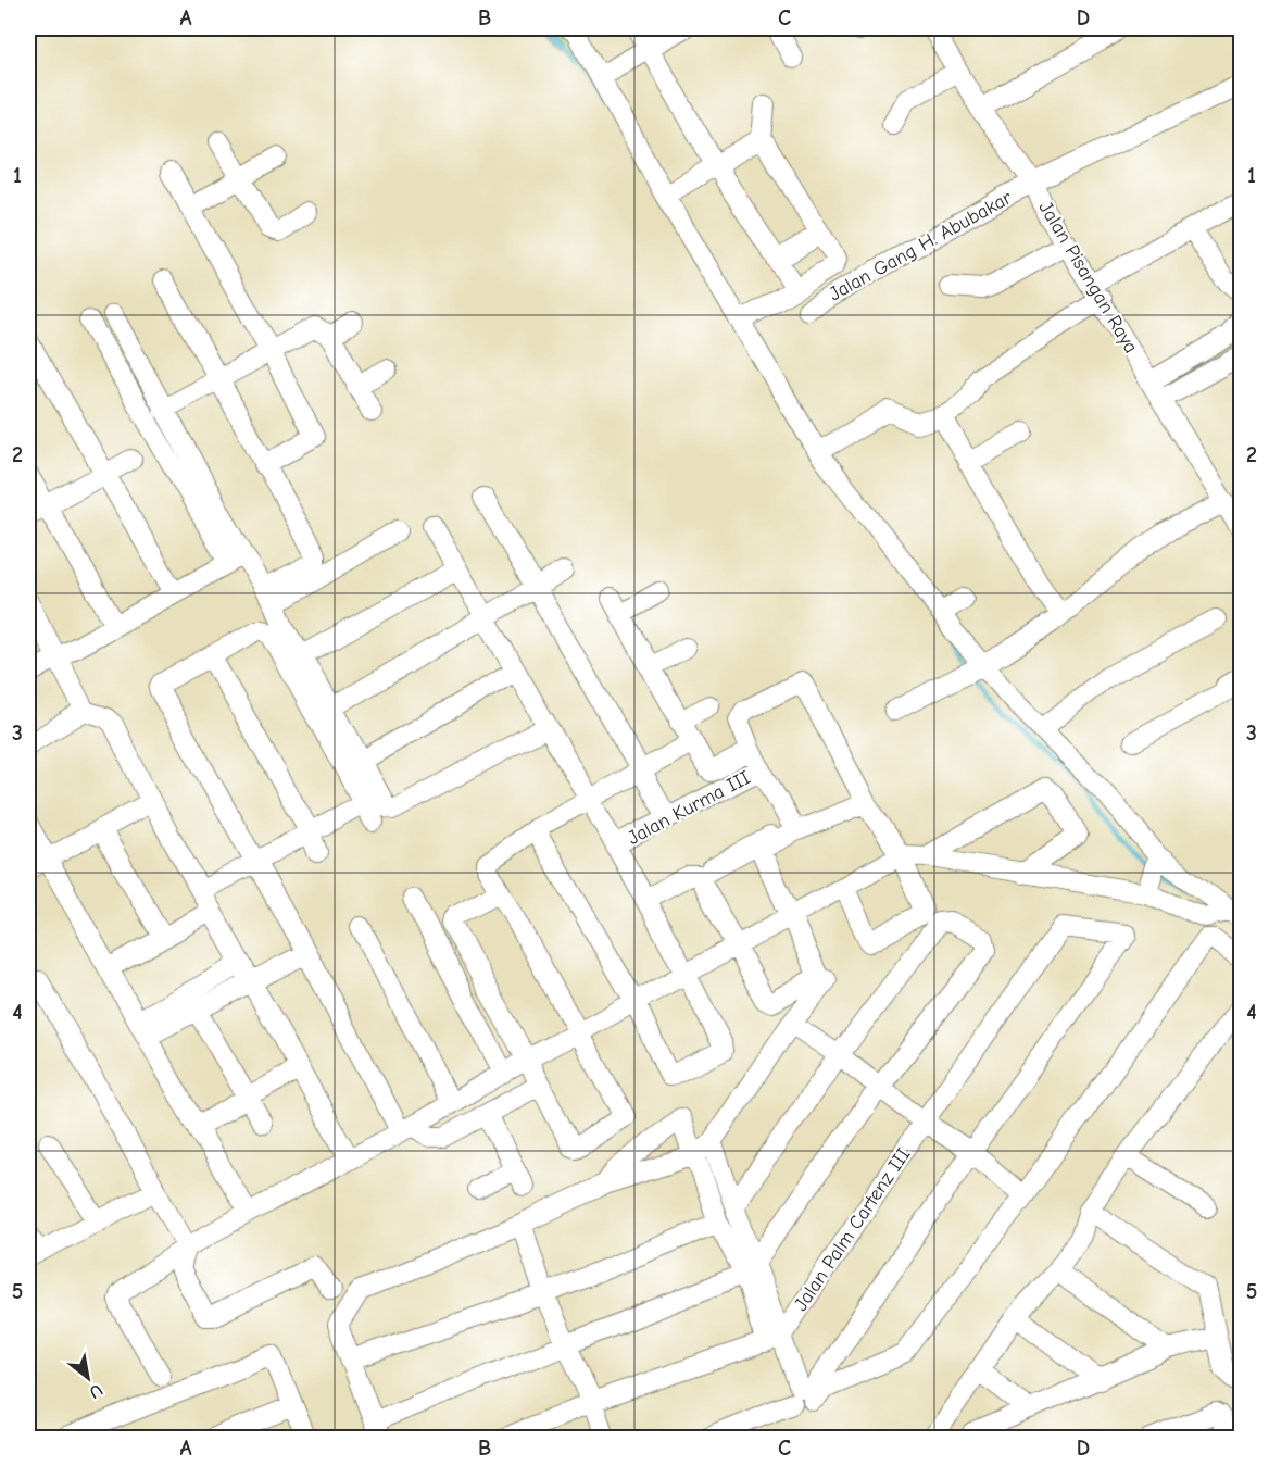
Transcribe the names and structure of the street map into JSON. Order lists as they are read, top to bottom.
{
  "streets": {
    "street": [
      "Jalan Gang H. Abubakar",
      "Jalan Pisangan Raya",
      "Jalan Kurma III",
      "Jalan Palm Cartenz III"
    ]
  },
  "crossings": [
    ["Jalan Gang H. Abubakar", "Jalan Pisangan Raya"]
  ],
  "north": "bottom right",
  "grid": {
    "columns": [
      "A",
      "B",
      "C",
      "D"
    ],
    "rows": [
      "1",
      "2",
      "3",
      "4",
      "5"
    ]
  }
}
